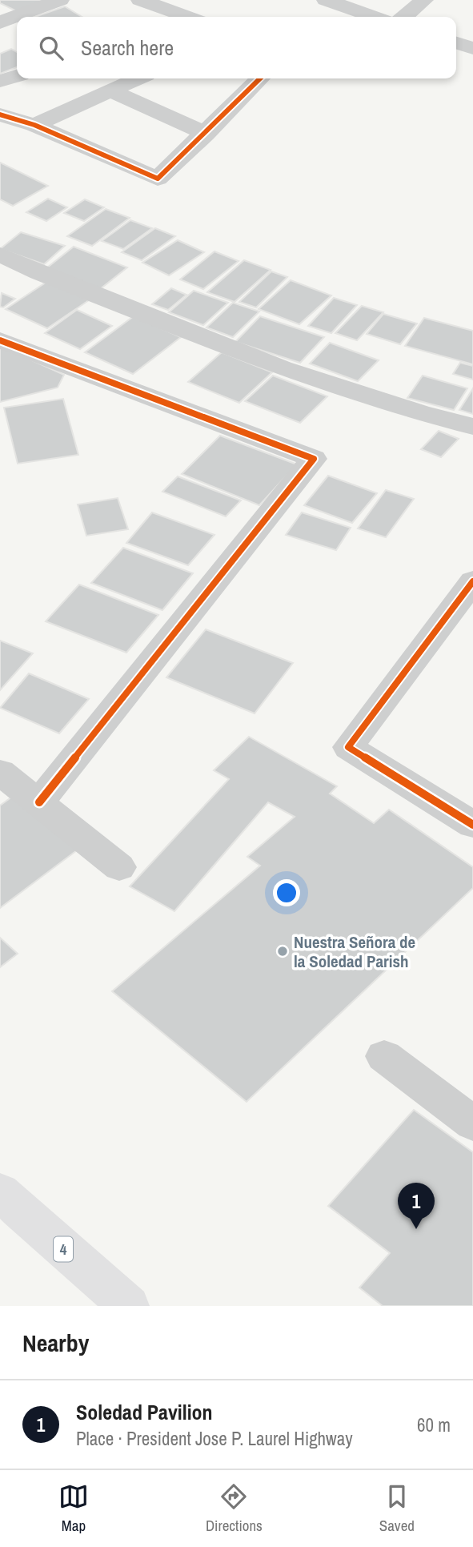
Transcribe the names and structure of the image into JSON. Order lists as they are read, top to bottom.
{
  "streets": {
    "highway": ["4"]
  },
  "places": ["Nuestra Señora de la Soledad Parish"],
  "page": {
    "search": "Search here",
    "pins": "1",
    "heading": "Nearby",
    "list": [
      {
        "mark": "1",
        "name": "Soledad Pavilion",
        "note": "Place · President Jose P. Laurel Highway",
        "value": "60 m"
      }
    ],
    "nav": ["Map", "Directions", "Saved"]
  }
}
